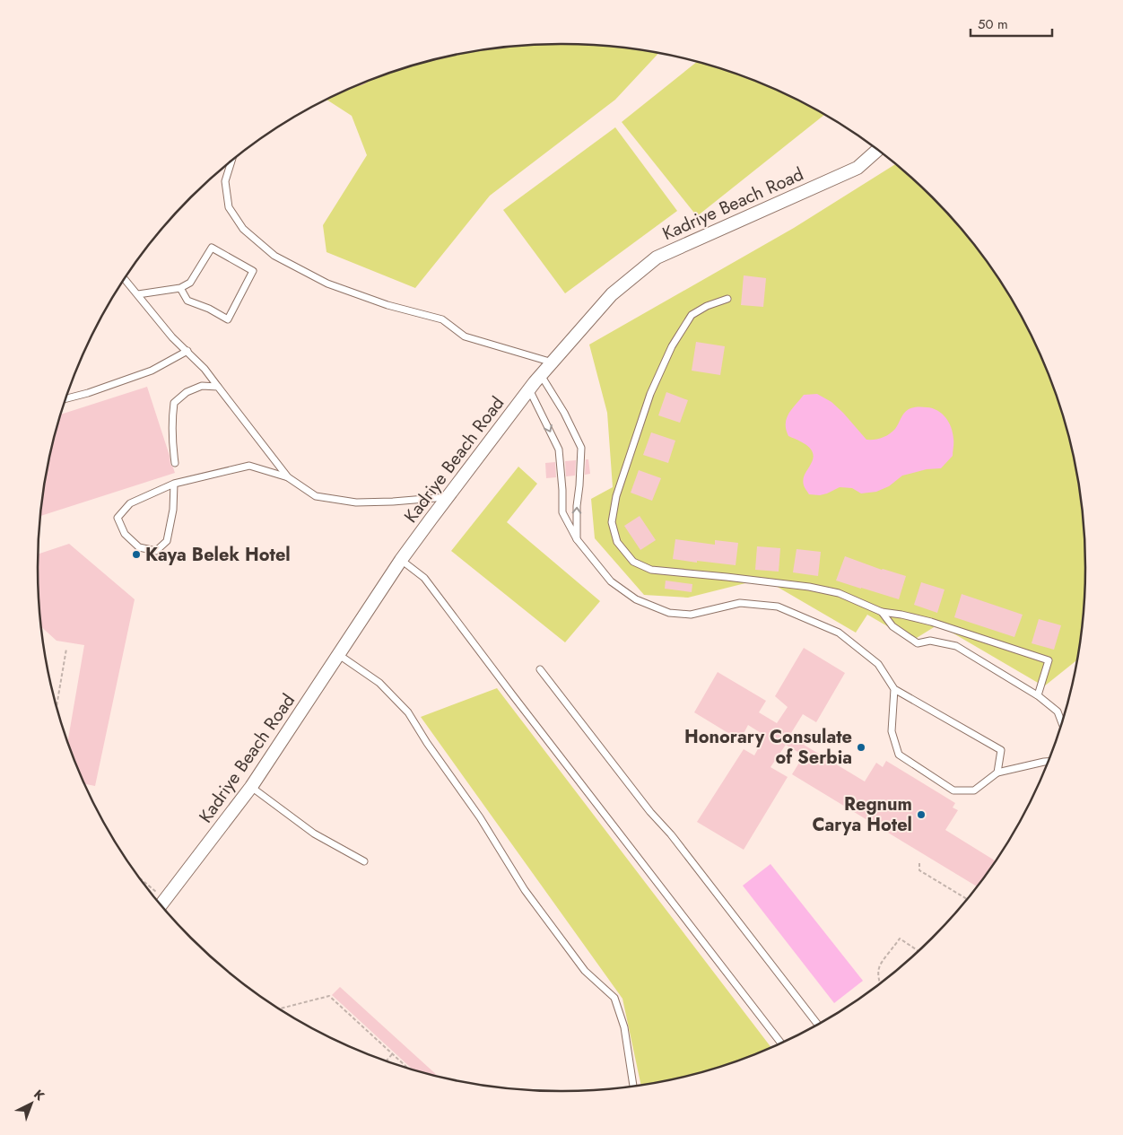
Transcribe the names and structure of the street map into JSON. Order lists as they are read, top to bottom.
{
  "streets": {
    "street": ["Kadriye Beach Road"]
  },
  "places": ["Kaya Belek Hotel", "Honorary Consulate of Serbia", "Regnum Carya Hotel"],
  "scale_bar": "50 m",
  "north": "top right"
}
